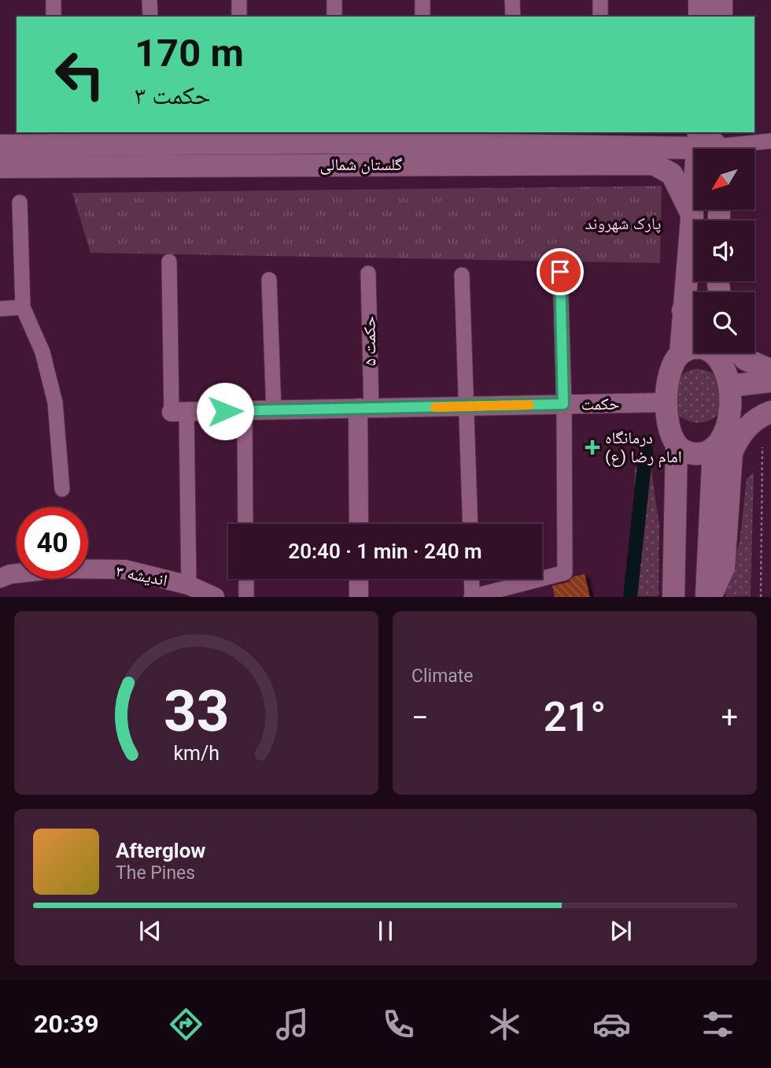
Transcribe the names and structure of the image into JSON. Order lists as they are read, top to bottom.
{
  "streets": {
    "main road": ["گلستان شمالی"],
    "street": ["حکمت ۵", "حکمت", "اندیشه ۳"]
  },
  "crossings": [
    ["حکمت ۵", "حکمت"]
  ],
  "parks": ["پارک شهروند"],
  "places": {
    "health": ["درمانگاه امام رضا (ع)"]
  },
  "north": "bottom left",
  "page": {
    "turn": ["170 m", "حکمت ۳"],
    "limit": "40",
    "trip": "20:40 · 1 min · 240 m",
    "tile": "Climate",
    "heat": ["−", "21°", "+"],
    "song": ["Afterglow", "The Pines"],
    "tabs": "20:39",
    "gauge": ["33", "km/h"]
  }
}
